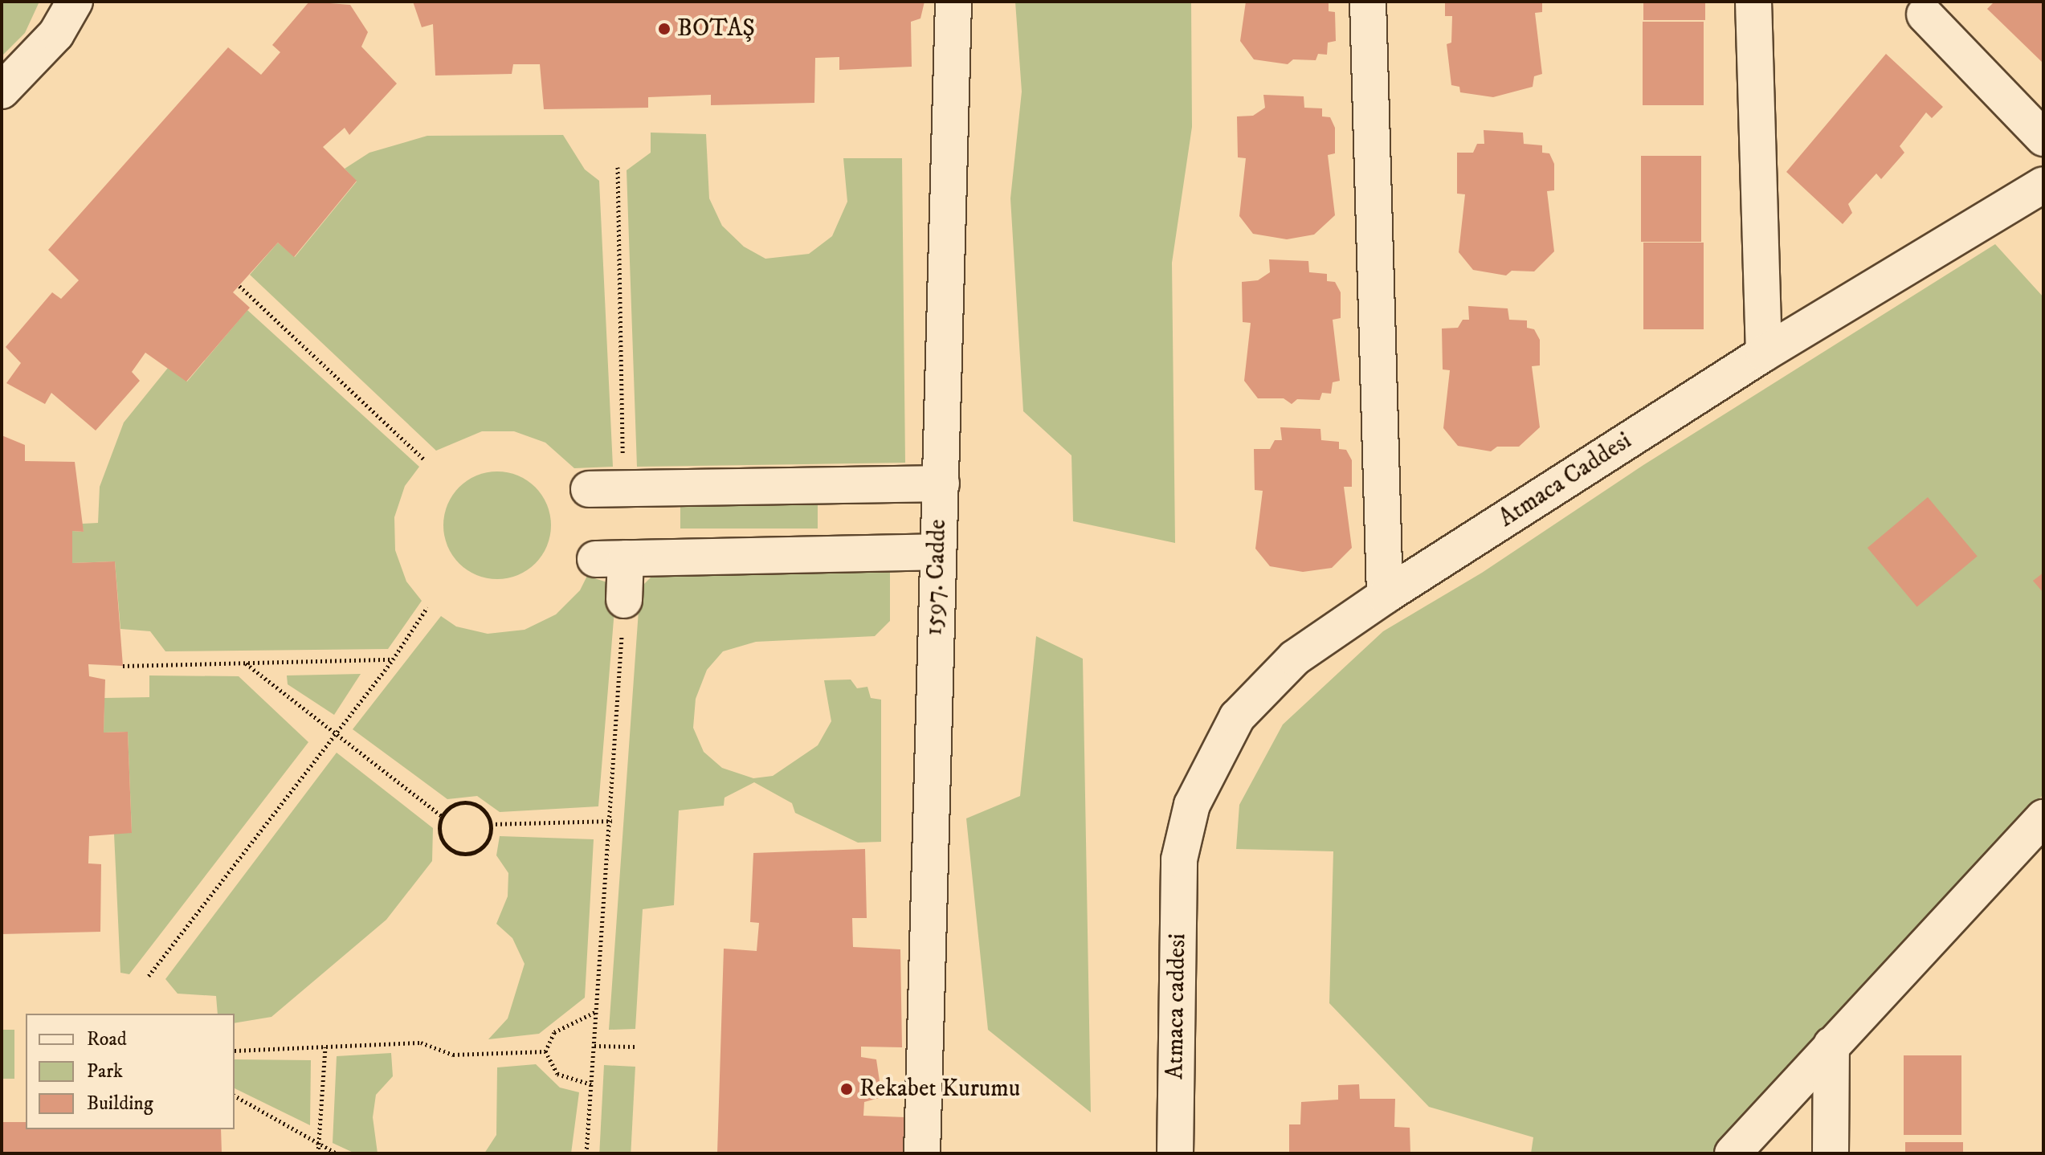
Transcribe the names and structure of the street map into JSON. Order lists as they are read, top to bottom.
{
  "streets": {
    "street": ["Atmaca Caddesi", "1597. Cadde", "Atmaca caddesi"]
  },
  "crossings": [
    ["Atmaca Caddesi", "Atmaca caddesi"]
  ],
  "places": ["BOTAŞ", "Rekabet Kurumu"],
  "legend": ["Road", "Park", "Building"]
}
